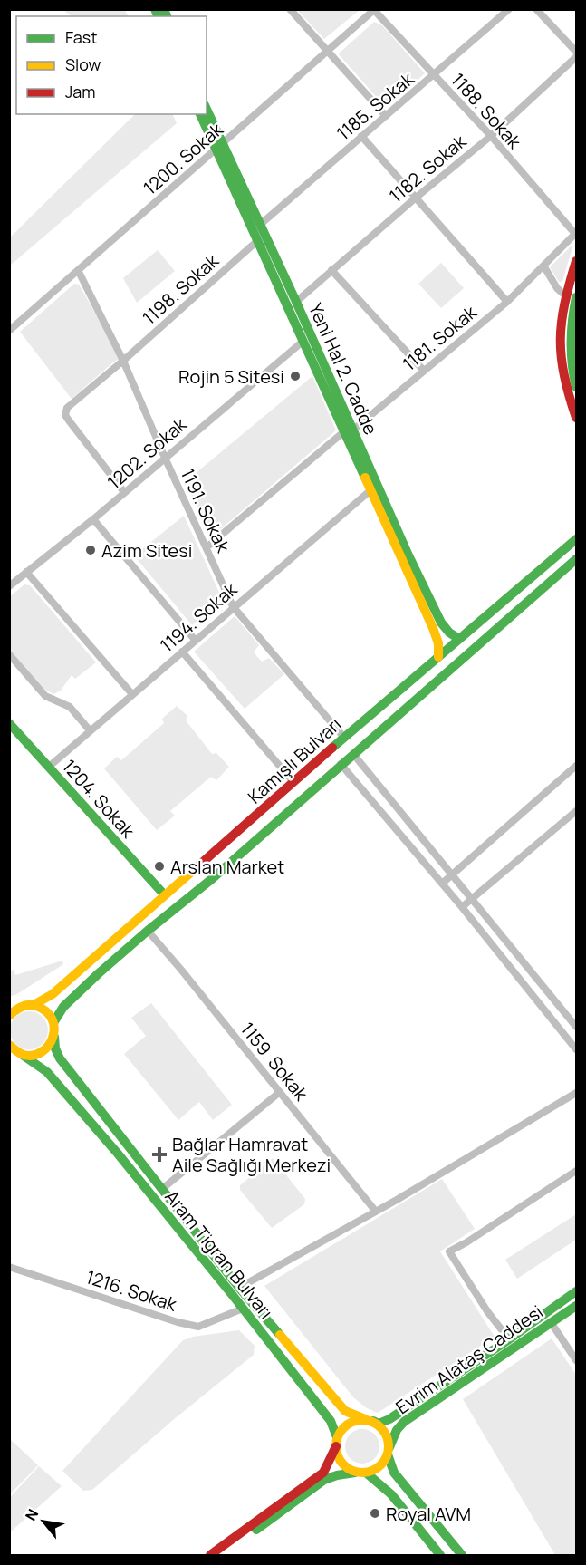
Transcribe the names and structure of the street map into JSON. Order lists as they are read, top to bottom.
{
  "streets": {
    "main road": [
      "Yeni Hal 2. Cadde",
      "Kamışlı Bulvarı",
      "1204. Sokak",
      "Aram Tigran Bulvarı",
      "Evrim Alataş Caddesi"
    ],
    "street": [
      "1185. Sokak",
      "1188. Sokak",
      "1200. Sokak",
      "1182. Sokak",
      "1198. Sokak",
      "1181. Sokak",
      "1202. Sokak",
      "1191. Sokak",
      "1194. Sokak",
      "1159. Sokak",
      "1216. Sokak"
    ]
  },
  "crossings": [
    ["1185. Sokak", "1188. Sokak"],
    ["1185. Sokak", "Yeni Hal 2. Cadde"],
    ["1188. Sokak", "1200. Sokak"],
    ["1188. Sokak", "1182. Sokak"],
    ["1188. Sokak", "1181. Sokak"],
    ["1200. Sokak", "Yeni Hal 2. Cadde"],
    ["1200. Sokak", "1191. Sokak"],
    ["1182. Sokak", "Yeni Hal 2. Cadde"],
    ["1198. Sokak", "1202. Sokak"],
    ["1198. Sokak", "1191. Sokak"],
    ["1181. Sokak", "Yeni Hal 2. Cadde"],
    ["1181. Sokak", "1191. Sokak"],
    ["Yeni Hal 2. Cadde", "Kamışlı Bulvarı"],
    ["1202. Sokak", "1191. Sokak"],
    ["1191. Sokak", "1194. Sokak"],
    ["1191. Sokak", "Kamışlı Bulvarı"],
    ["1194. Sokak", "1204. Sokak"],
    ["Kamışlı Bulvarı", "1204. Sokak"],
    ["Kamışlı Bulvarı", "1159. Sokak"],
    ["Aram Tigran Bulvarı", "1216. Sokak"],
    ["Aram Tigran Bulvarı", "Evrim Alataş Caddesi"]
  ],
  "places": {
    "other": [
      "Rojin 5 Sitesi",
      "Azim Sitesi",
      "Arslan Market",
      "Royal AVM"
    ],
    "health": ["Bağlar Hamravat Aile Sağlığı Merkezi"]
  },
  "legend": ["Fast", "Slow", "Jam"],
  "north": "top left"
}
